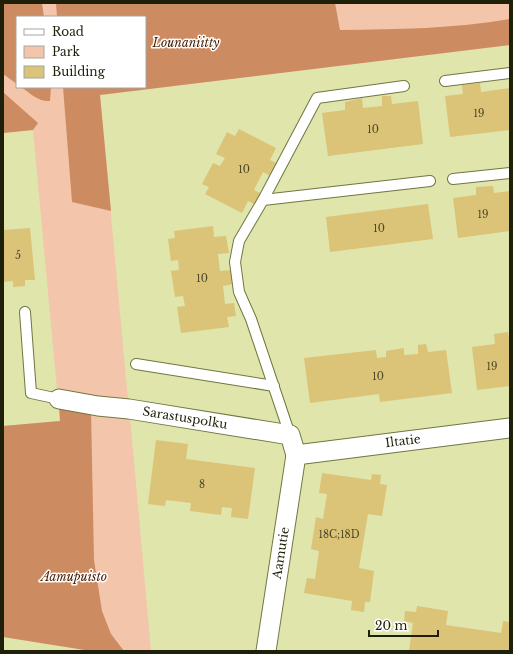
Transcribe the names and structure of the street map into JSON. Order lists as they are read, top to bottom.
{
  "streets": {
    "street": ["Sarastuspolku", "Iltatie", "Aamutie"]
  },
  "crossings": [
    ["Iltatie", "Aamutie"]
  ],
  "parks": ["Lounaniitty", "Aamupuisto"],
  "house_numbers": [
    "19",
    "10",
    "10",
    "19",
    "10",
    "5",
    "10",
    "19",
    "10",
    "8",
    "18C;18D"
  ],
  "legend": ["Road", "Park", "Building"],
  "scale_bar": "20 m"
}
